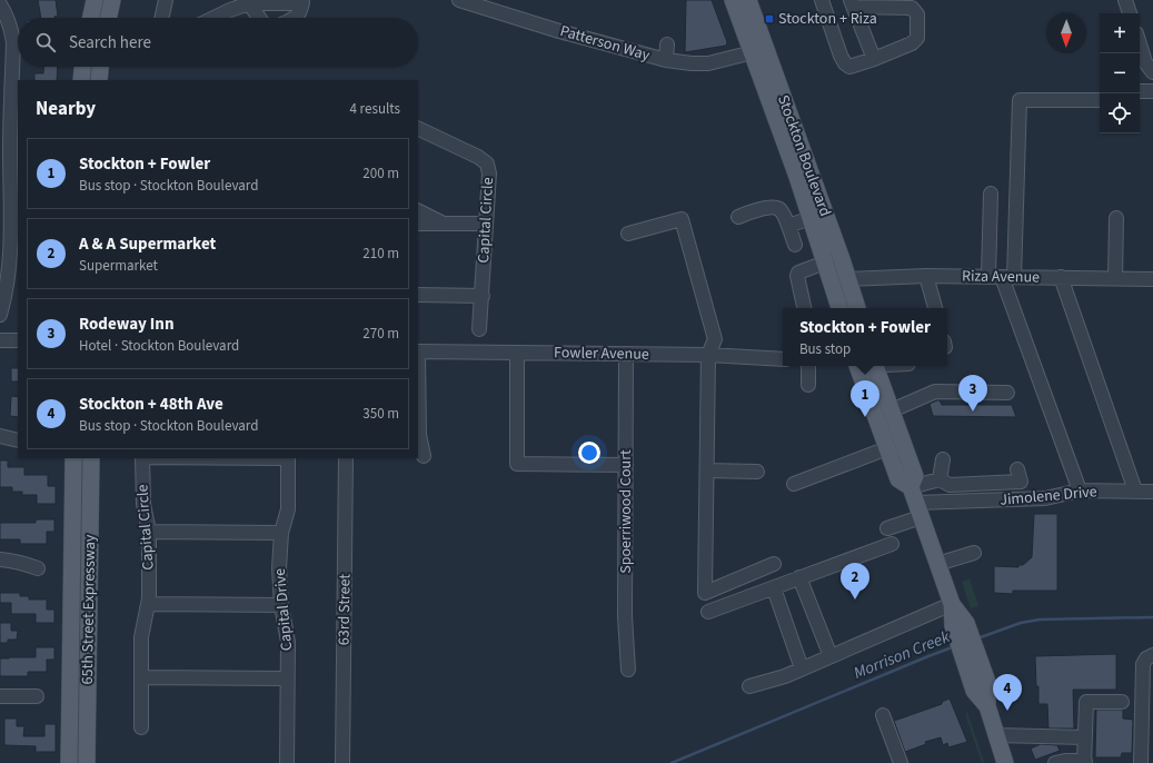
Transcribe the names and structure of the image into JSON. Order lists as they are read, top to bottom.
{
  "streets": {
    "main road": ["Stockton Boulevard", "65th Street Expressway"],
    "street": [
      "Patterson Way",
      "Capital Circle",
      "Riza Avenue",
      "Fowler Avenue",
      "Jimolene Drive",
      "Spoerriwood Court",
      "Capital Drive",
      "63rd Street"
    ]
  },
  "crossings": [
    ["Patterson Way", "Stockton Boulevard"],
    ["Stockton Boulevard", "Riza Avenue"],
    ["Fowler Avenue", "Spoerriwood Court"]
  ],
  "water": ["Morrison Creek"],
  "places": {
    "transit": ["Stockton + Riza"]
  },
  "north": "bottom",
  "page": {
    "map_buttons": ["+", "−"],
    "search": "Search here",
    "heading": ["Nearby", "4 results"],
    "list": [
      {
        "mark": "1",
        "name": "Stockton + Fowler",
        "note": "Bus stop · Stockton Boulevard",
        "value": "200 m"
      },
      {
        "mark": "2",
        "name": "A & A Supermarket",
        "note": "Supermarket",
        "value": "210 m"
      },
      {
        "mark": "3",
        "name": "Rodeway Inn",
        "note": "Hotel · Stockton Boulevard",
        "value": "270 m"
      },
      {
        "mark": "4",
        "name": "Stockton + 48th Ave",
        "note": "Bus stop · Stockton Boulevard",
        "value": "350 m"
      }
    ],
    "popup": ["Stockton + Fowler", "Bus stop"],
    "pins": [
      "3",
      "1",
      "2",
      "4"
    ]
  }
}
